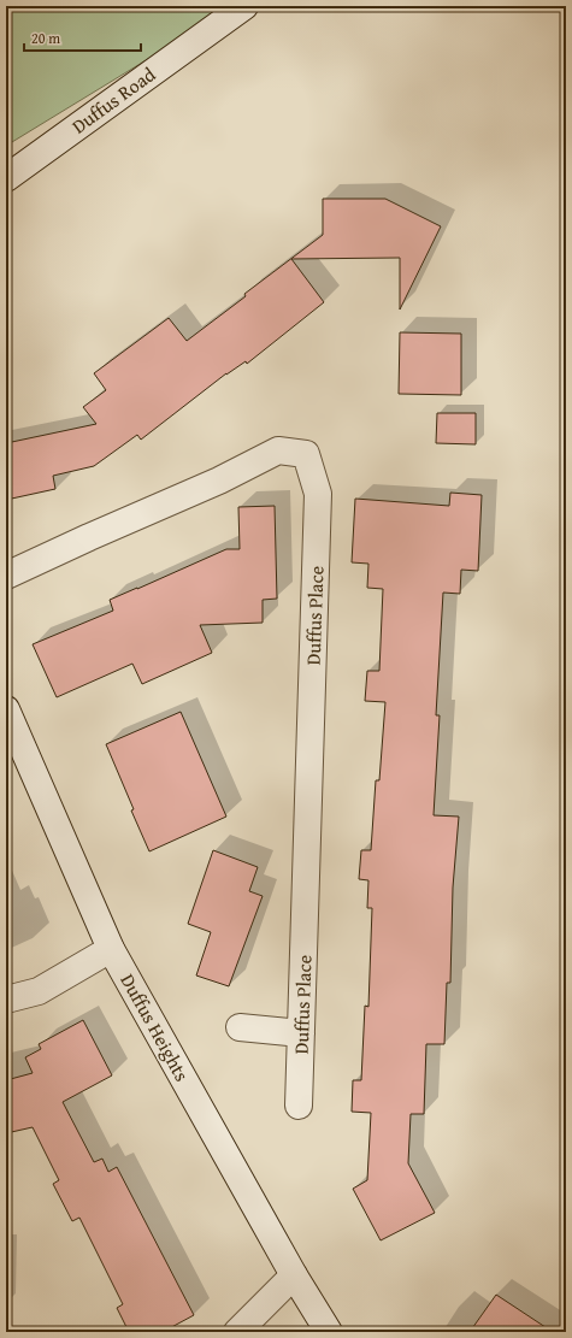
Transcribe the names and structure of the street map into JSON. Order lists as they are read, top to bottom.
{
  "streets": {
    "street": ["Duffus Road", "Duffus Place", "Duffus Heights"]
  },
  "scale_bar": "20 m"
}
